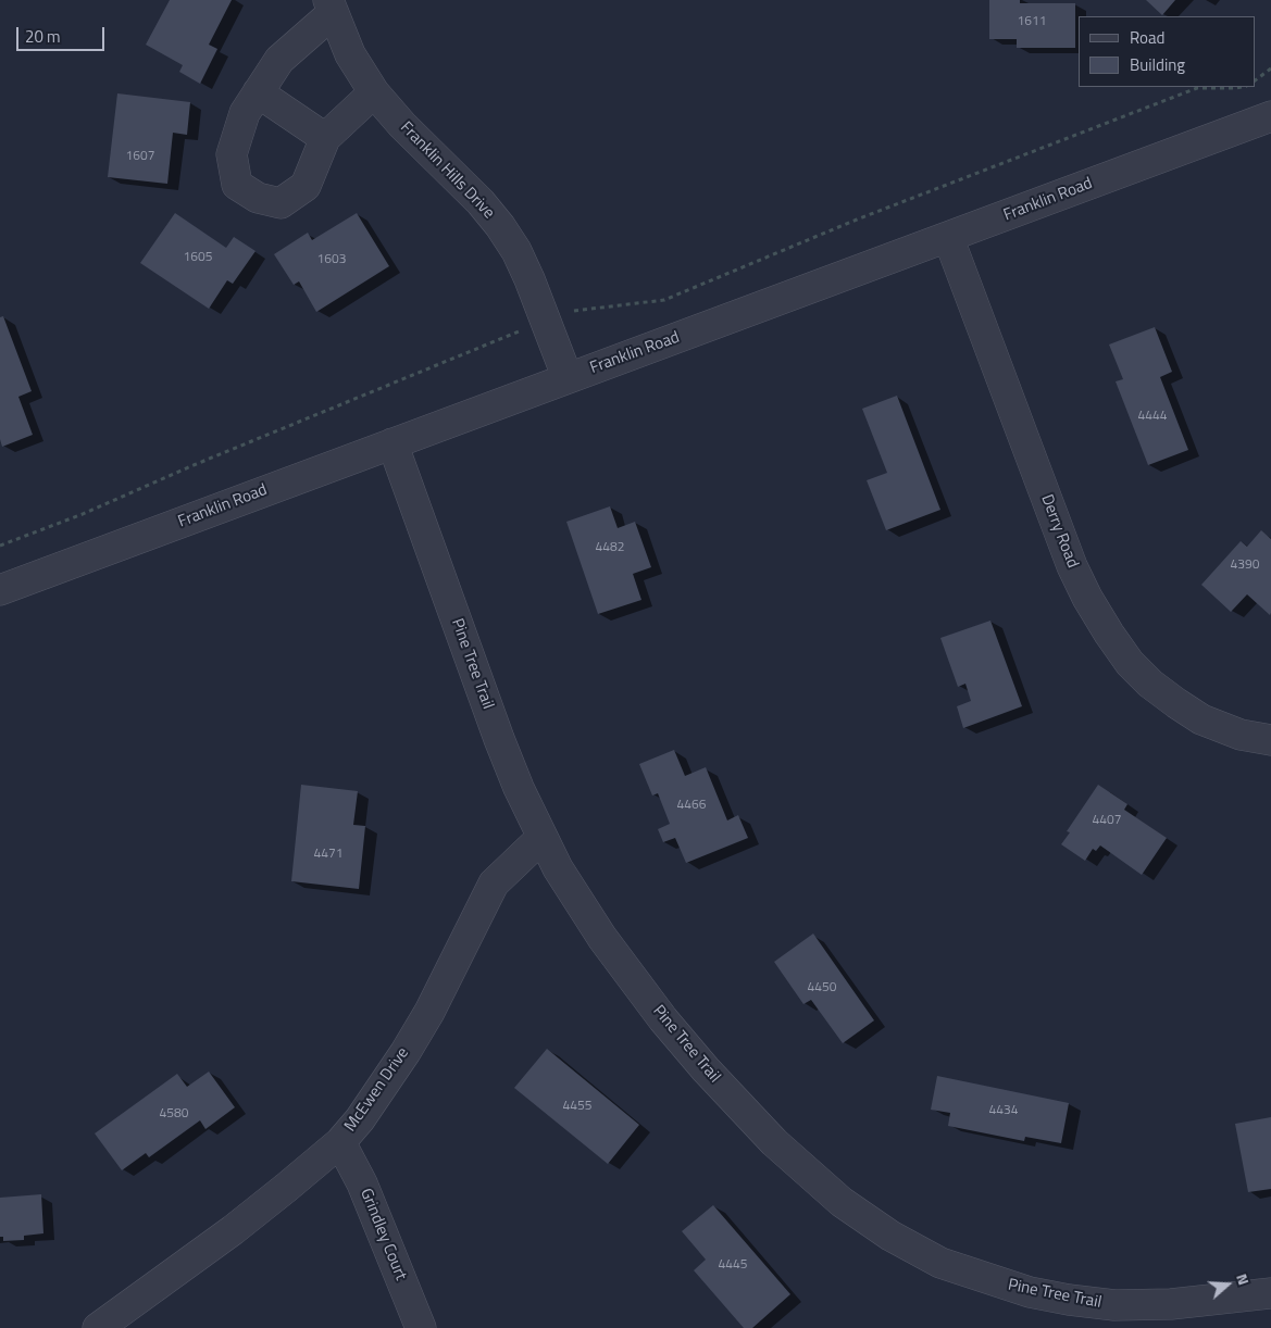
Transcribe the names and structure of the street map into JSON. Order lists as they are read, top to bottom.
{
  "streets": {
    "street": [
      "Franklin Hills Drive",
      "Franklin Road",
      "Derry Road",
      "Pine Tree Trail",
      "McEwen Drive",
      "Grindley Court"
    ]
  },
  "crossings": [
    ["Franklin Hills Drive", "Franklin Road"],
    ["Franklin Road", "Derry Road"],
    ["Franklin Road", "Pine Tree Trail"],
    ["Pine Tree Trail", "McEwen Drive"],
    ["McEwen Drive", "Grindley Court"]
  ],
  "house_numbers": [
    "1611",
    "1607",
    "1605",
    "1603",
    "4444",
    "4482",
    "4390",
    "4466",
    "4407",
    "4471",
    "4450",
    "4455",
    "4434",
    "4580",
    "4445"
  ],
  "legend": ["Road", "Building"],
  "scale_bar": "20 m",
  "north": "right"
}
